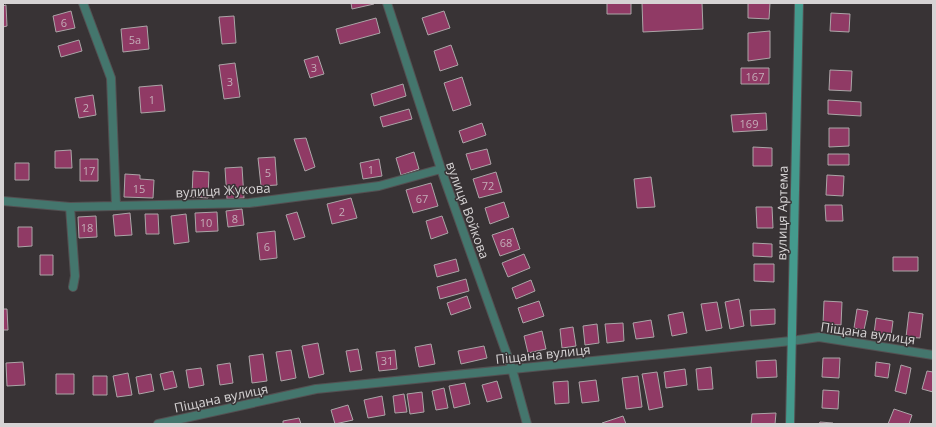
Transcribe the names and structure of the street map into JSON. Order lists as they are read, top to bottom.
{
  "streets": {
    "street": [
      "вулиця Жукова",
      "вулиця Войкова",
      "вулиця Артема",
      "Піщана вулиця"
    ]
  },
  "crossings": [
    ["вулиця Жукова", "вулиця Войкова"],
    ["вулиця Войкова", "Піщана вулиця"],
    ["вулиця Артема", "Піщана вулиця"]
  ],
  "house_numbers": [
    "6",
    "5а",
    "3",
    "167",
    "3",
    "1",
    "2",
    "169",
    "1",
    "17",
    "5",
    "72",
    "15",
    "67",
    "2",
    "8",
    "10",
    "18",
    "68",
    "6",
    "31"
  ]
}
